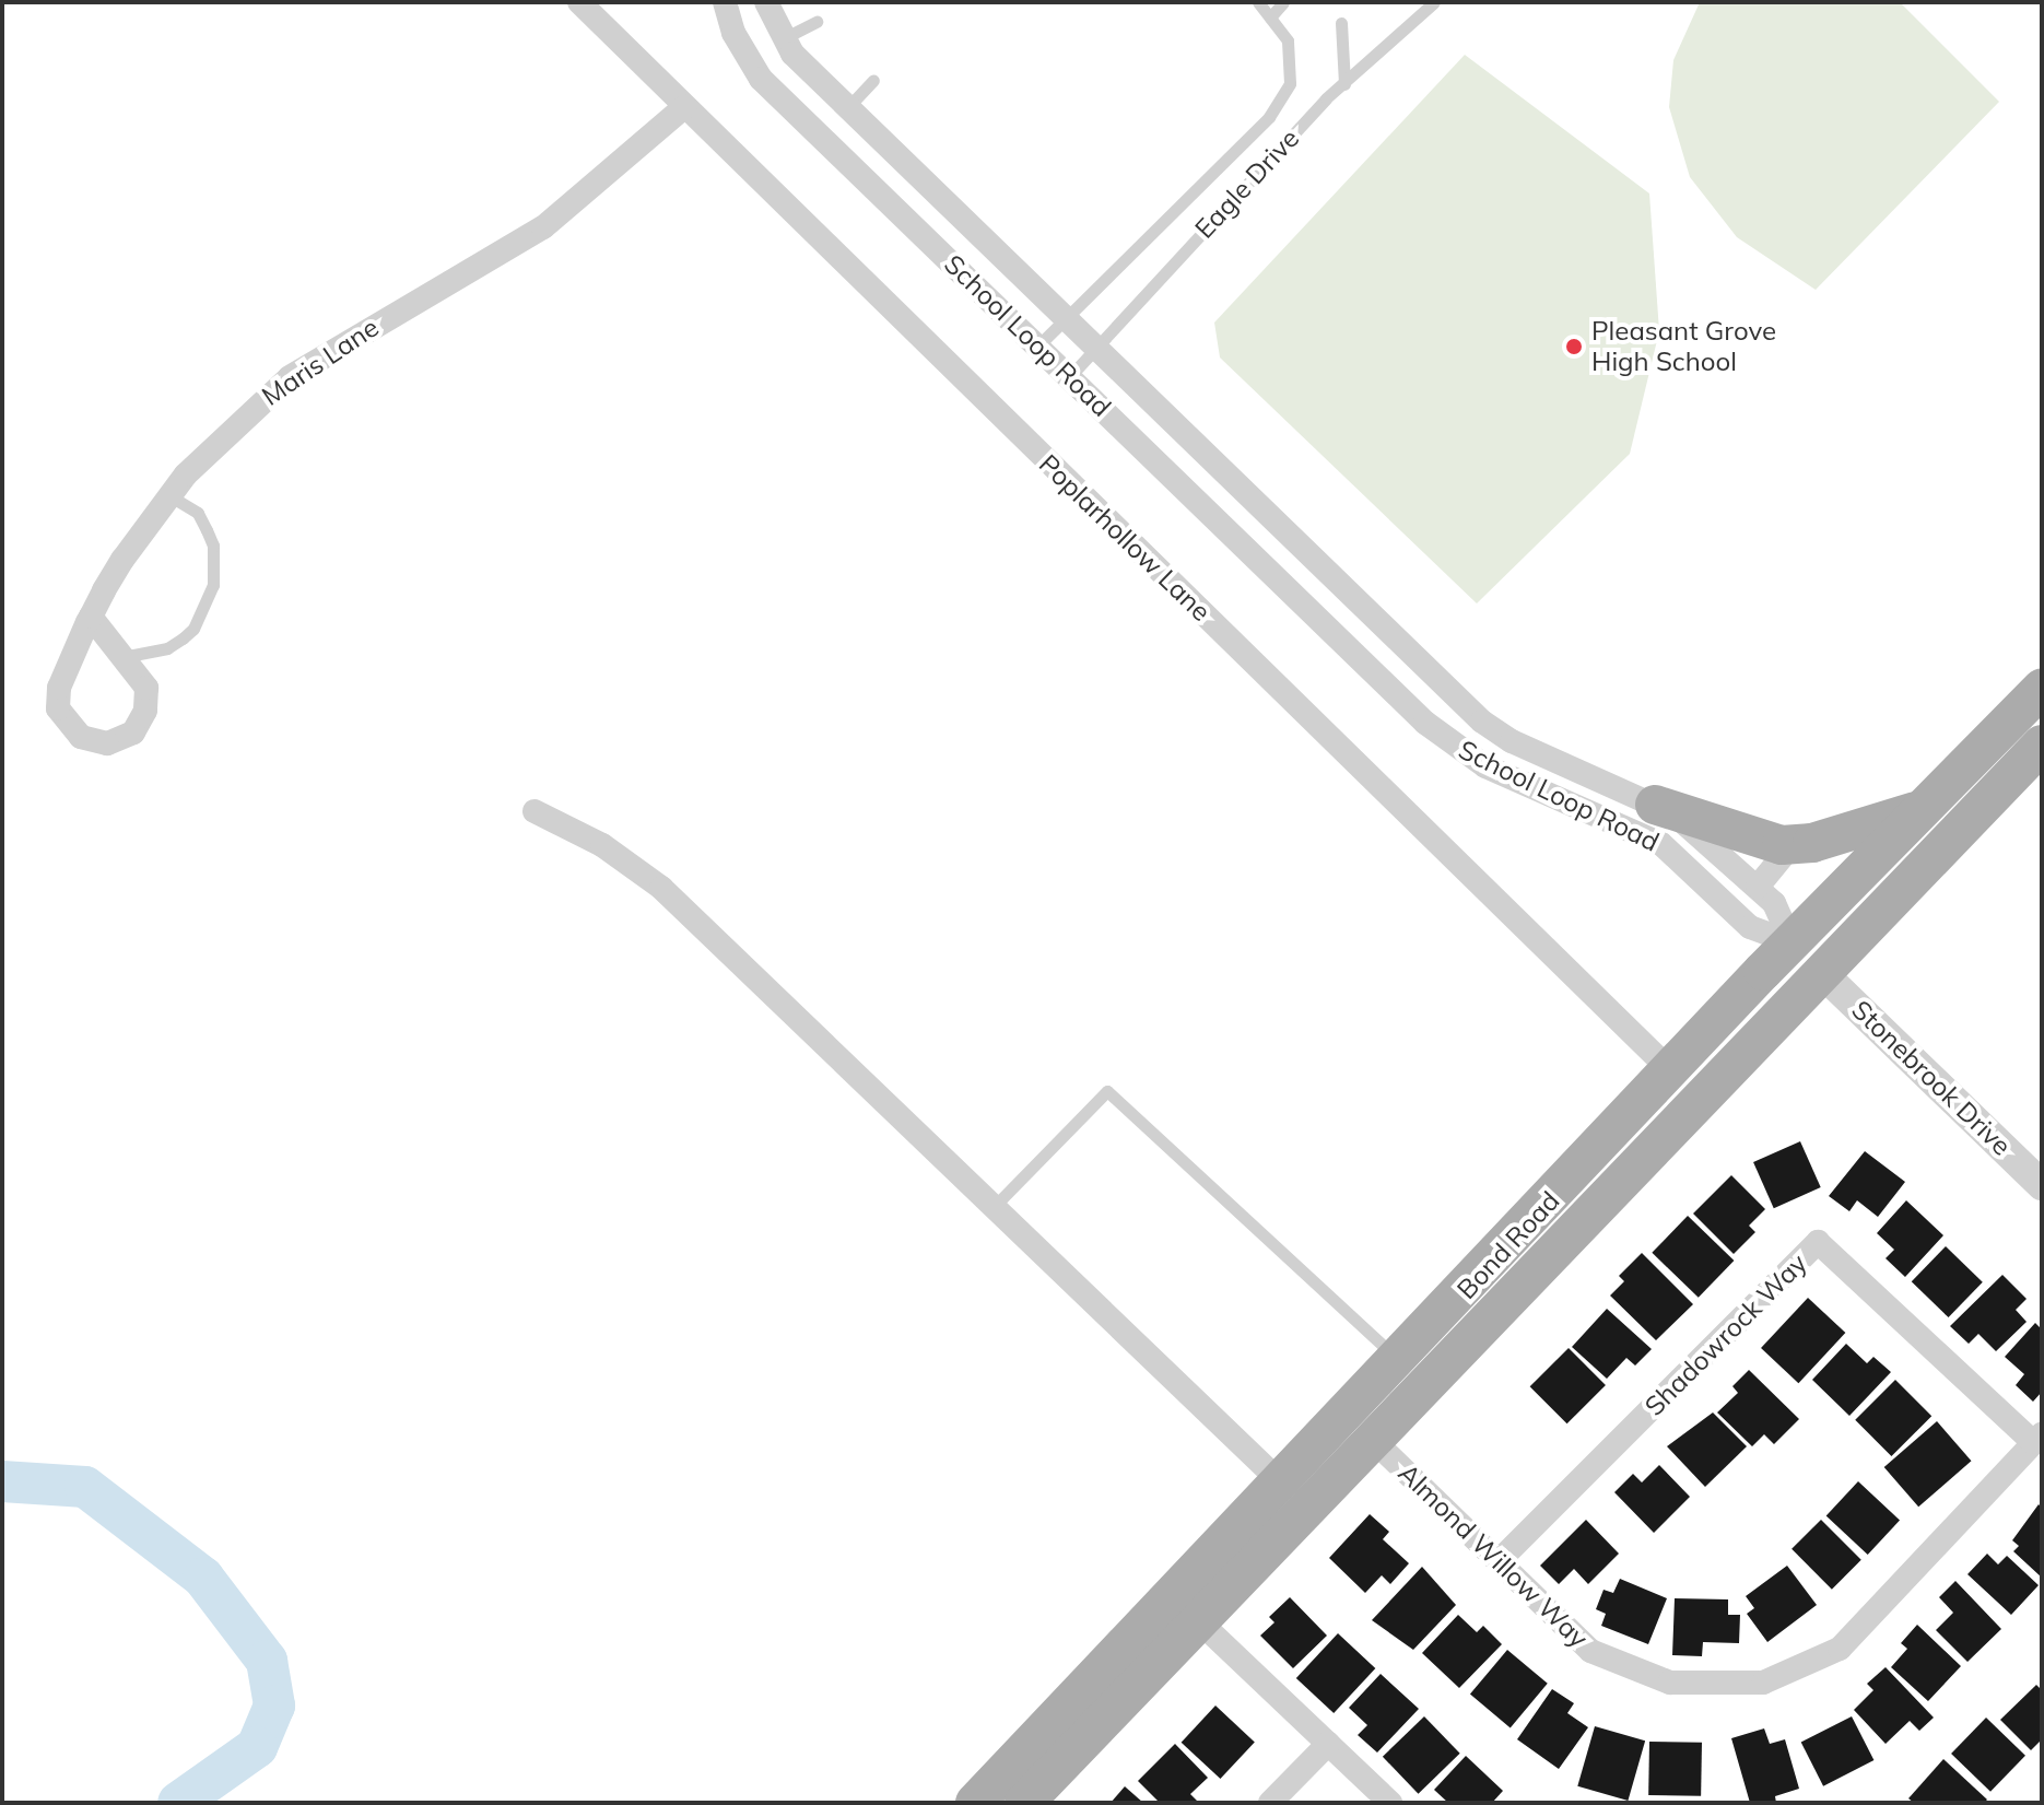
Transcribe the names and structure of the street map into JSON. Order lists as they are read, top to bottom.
{
  "streets": {
    "main road": ["Bond Road"],
    "street": [
      "School Loop Road",
      "Maris Lane",
      "Poplarhollow Lane",
      "Stonebrook Drive",
      "Shadowrock Way",
      "Almond Willow Way"
    ],
    "lane": ["Eagle Drive"]
  },
  "crossings": [
    ["Eagle Drive", "School Loop Road"],
    ["School Loop Road", "Bond Road"],
    ["Maris Lane", "Poplarhollow Lane"],
    ["Poplarhollow Lane", "Bond Road"],
    ["Stonebrook Drive", "Bond Road"],
    ["Bond Road", "Almond Willow Way"],
    ["Shadowrock Way", "Almond Willow Way"]
  ],
  "places": ["Pleasant Grove High School"]
}
